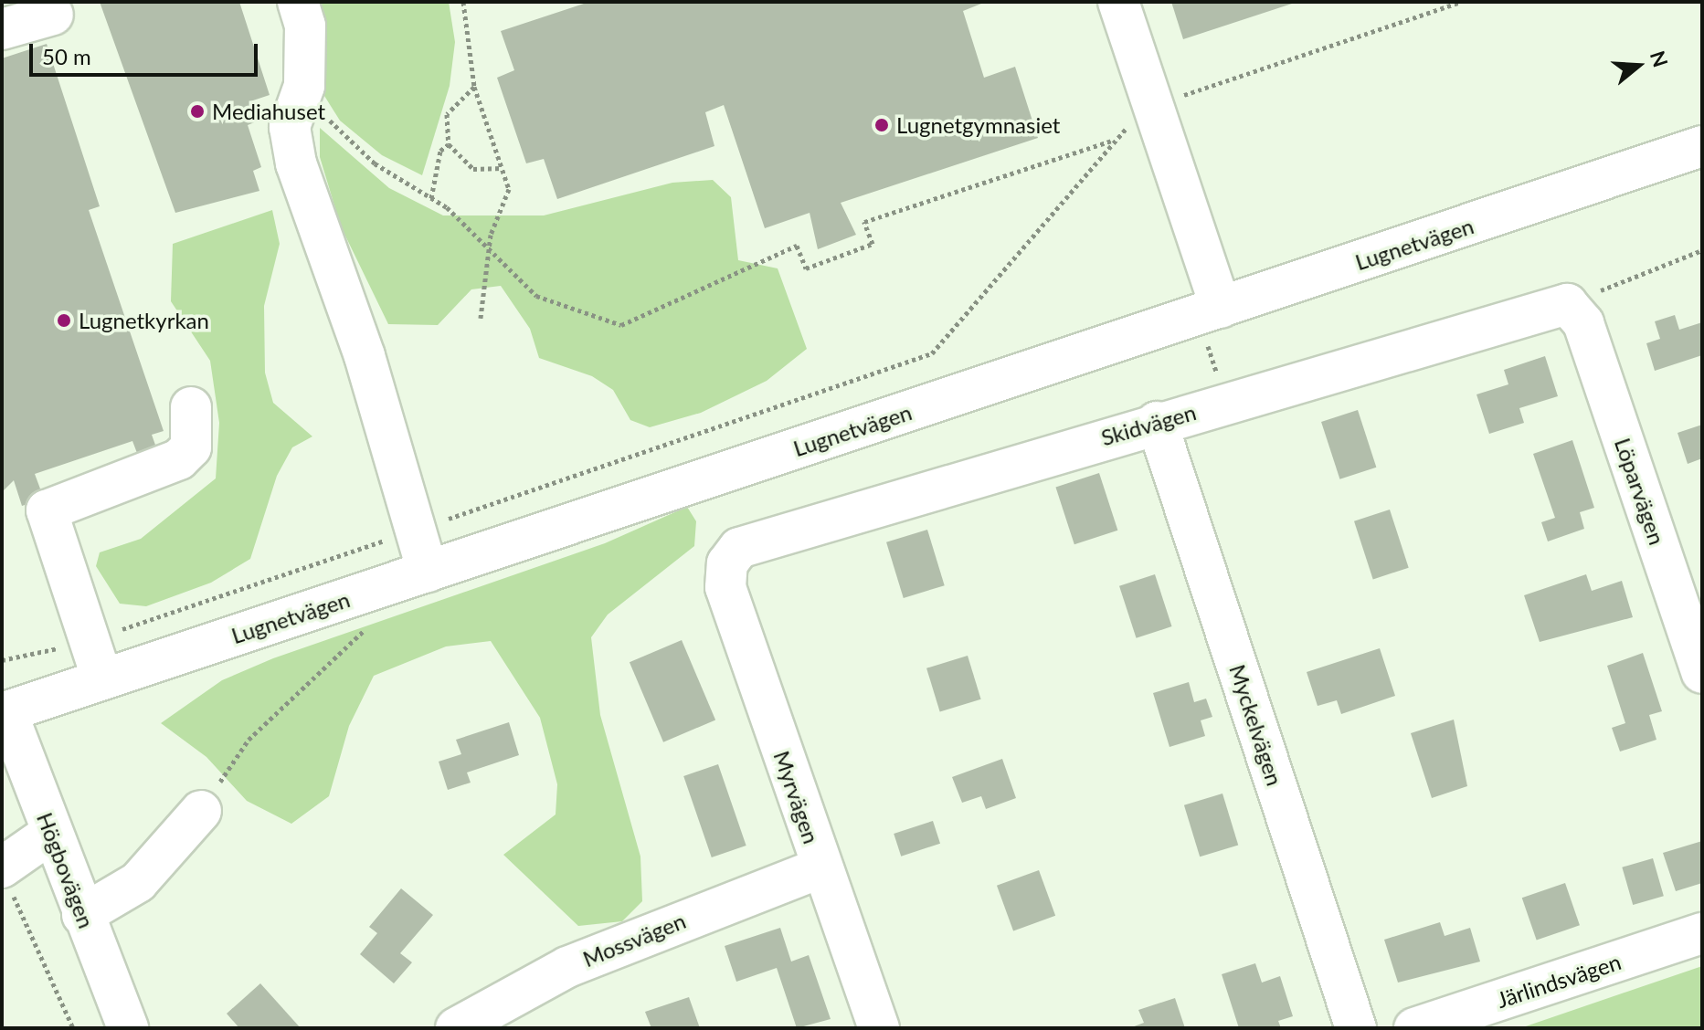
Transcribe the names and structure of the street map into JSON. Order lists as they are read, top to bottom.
{
  "streets": {
    "street": [
      "Lugnetvägen",
      "Skidvägen",
      "Löparvägen",
      "Myckelvägen",
      "Myrvägen",
      "Högbovägen",
      "Mossvägen",
      "Järlindsvägen"
    ]
  },
  "crossings": [
    ["Lugnetvägen", "Högbovägen"],
    ["Skidvägen", "Löparvägen"],
    ["Skidvägen", "Myckelvägen"],
    ["Skidvägen", "Myrvägen"],
    ["Myrvägen", "Mossvägen"]
  ],
  "places": ["Mediahuset", "Lugnetgymnasiet", "Lugnetkyrkan"],
  "scale_bar": "50 m",
  "north": "right"
}
